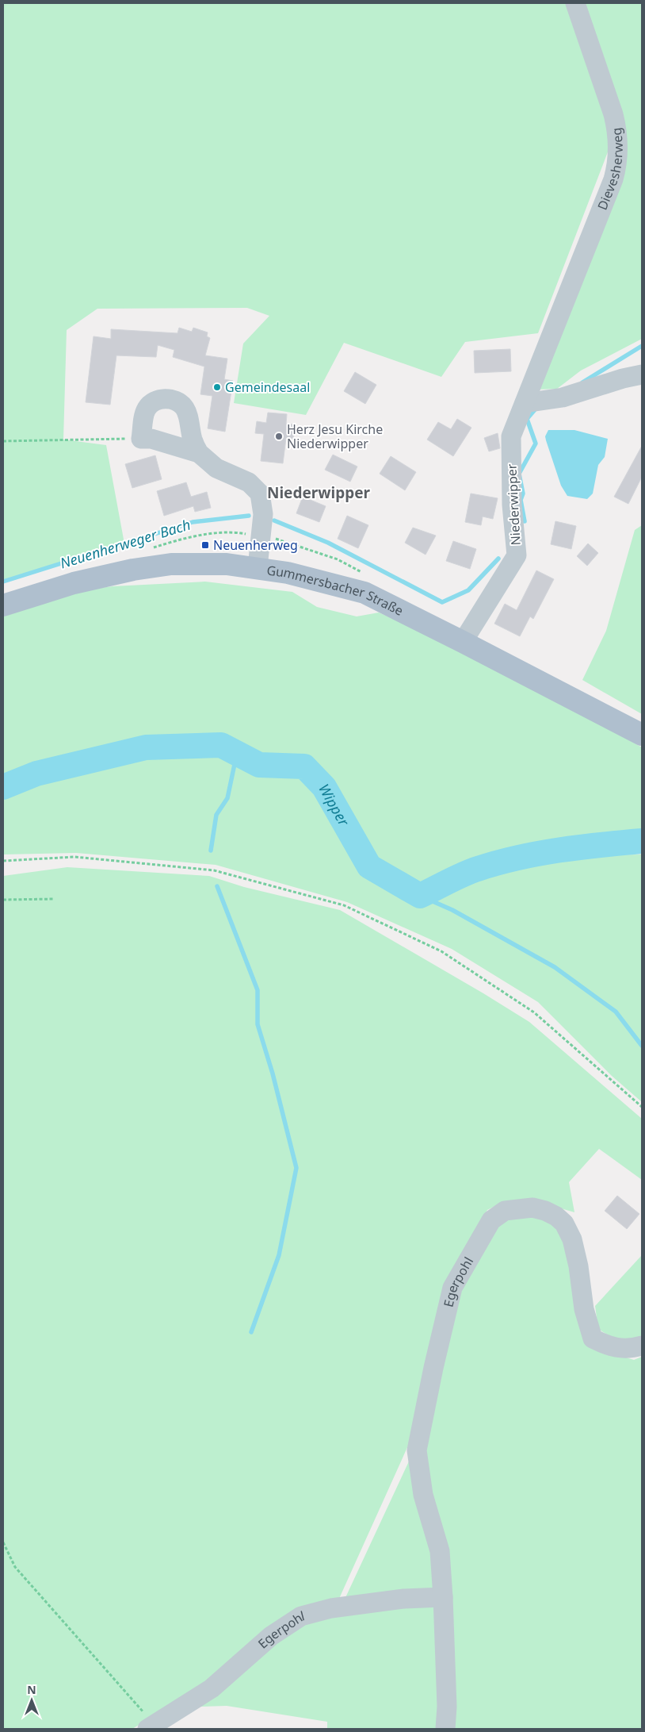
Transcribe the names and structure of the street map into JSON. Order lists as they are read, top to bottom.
{
  "streets": {
    "main road": ["Gummersbacher Straße"],
    "street": ["Dievesherweg", "Niederwipper", "Egerpohl"]
  },
  "crossings": [
    ["Dievesherweg", "Niederwipper"],
    ["Niederwipper", "Gummersbacher Straße"]
  ],
  "districts": ["Niederwipper"],
  "water": ["Neuenherweger Bach", "Wipper"],
  "places": {
    "other": ["Gemeindesaal", "Herz Jesu Kirche Niederwipper"],
    "transit": ["Neuenherweg"]
  },
  "north": "top"
}
